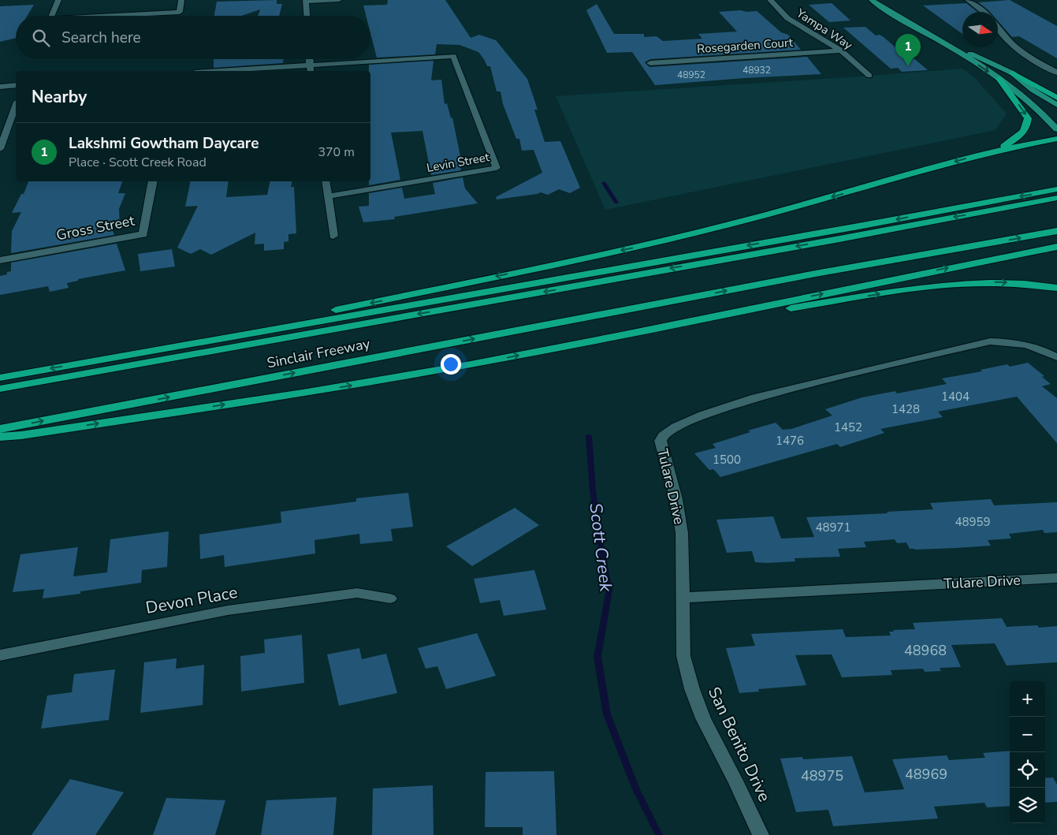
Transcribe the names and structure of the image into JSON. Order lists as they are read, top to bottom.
{
  "streets": {
    "highway": ["Sinclair Freeway"],
    "street": [
      "Yampa Way",
      "Rosegarden Court",
      "Levin Street",
      "Gross Street",
      "Tulare Drive",
      "Devon Place",
      "San Benito Drive"
    ]
  },
  "crossings": [
    ["Yampa Way", "Rosegarden Court"],
    ["Tulare Drive", "San Benito Drive"]
  ],
  "water": ["Scott Creek"],
  "house_numbers": [
    "48932",
    "48952",
    "1404",
    "1428",
    "1452",
    "1476",
    "1500",
    "48959",
    "48971",
    "48968",
    "48969",
    "48975"
  ],
  "north": "right",
  "page": {
    "search": "Search here",
    "pins": "1",
    "heading": "Nearby",
    "list": [
      {
        "mark": "1",
        "name": "Lakshmi Gowtham Daycare",
        "note": "Place · Scott Creek Road",
        "value": "370 m"
      }
    ],
    "map_buttons": ["+", "−"]
  }
}
